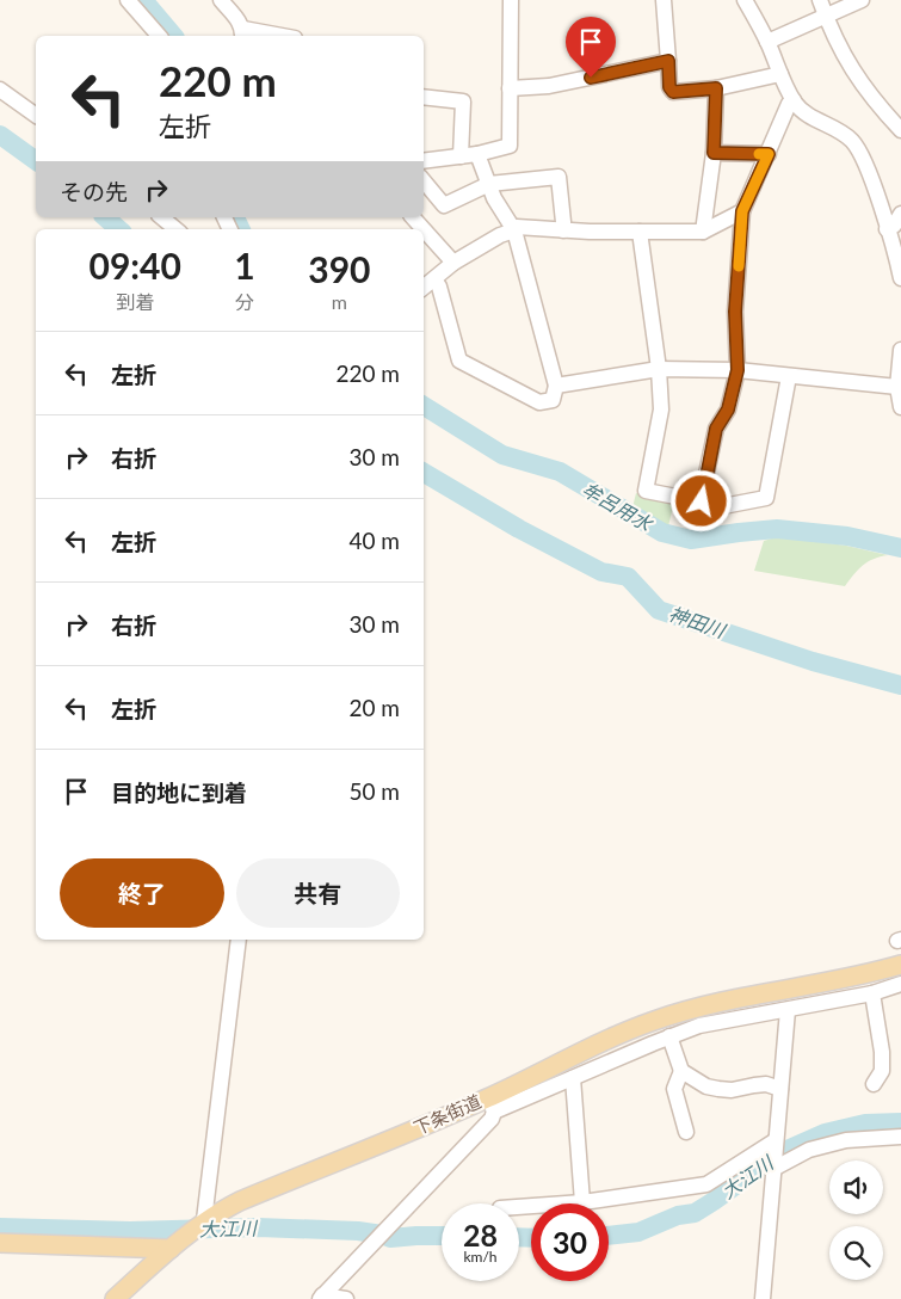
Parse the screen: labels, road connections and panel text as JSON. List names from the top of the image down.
{
  "streets": {
    "main road": ["下条街道"]
  },
  "water": ["牟呂用水", "神田川", "大江川"],
  "page": {
    "turn": ["220 m", "左折"],
    "then": "その先",
    "eta": [
      "09:40",
      "到着",
      "1",
      "分",
      "390",
      "m"
    ],
    "list": [
      {
        "name": "左折",
        "value": "220 m"
      },
      {
        "name": "右折",
        "value": "30 m"
      },
      {
        "name": "左折",
        "value": "40 m"
      },
      {
        "name": "右折",
        "value": "30 m"
      },
      {
        "name": "左折",
        "value": "20 m"
      },
      {
        "name": "目的地に到着",
        "value": "50 m"
      }
    ],
    "buttons": ["終了", "共有"],
    "speed": "28 km/h",
    "limit": "30"
  }
}
